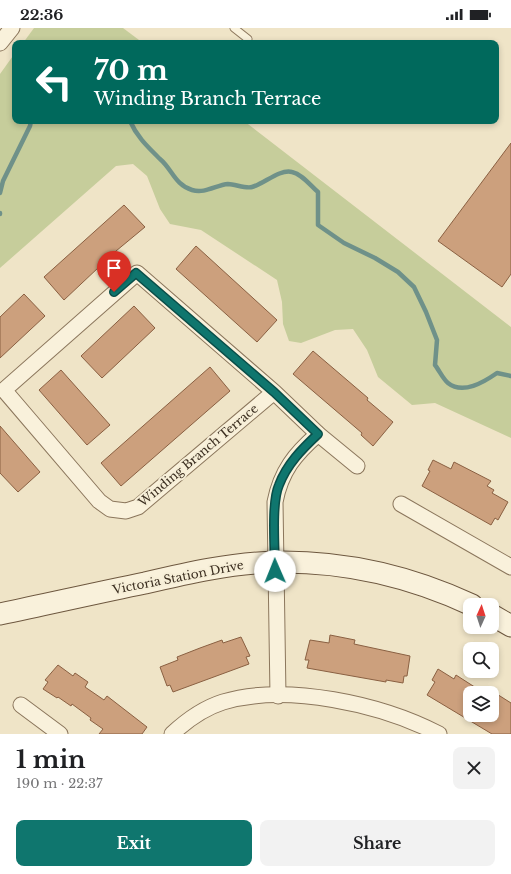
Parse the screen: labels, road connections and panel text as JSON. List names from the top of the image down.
{
  "streets": {
    "street": ["Winding Branch Terrace", "Victoria Station Drive"]
  },
  "north": "top",
  "page": {
    "status": "22:36",
    "turn": ["70 m", "Winding Branch Terrace"],
    "heading": ["1 min", "190 m · 22:37"],
    "buttons": ["Exit", "Share"]
  }
}
